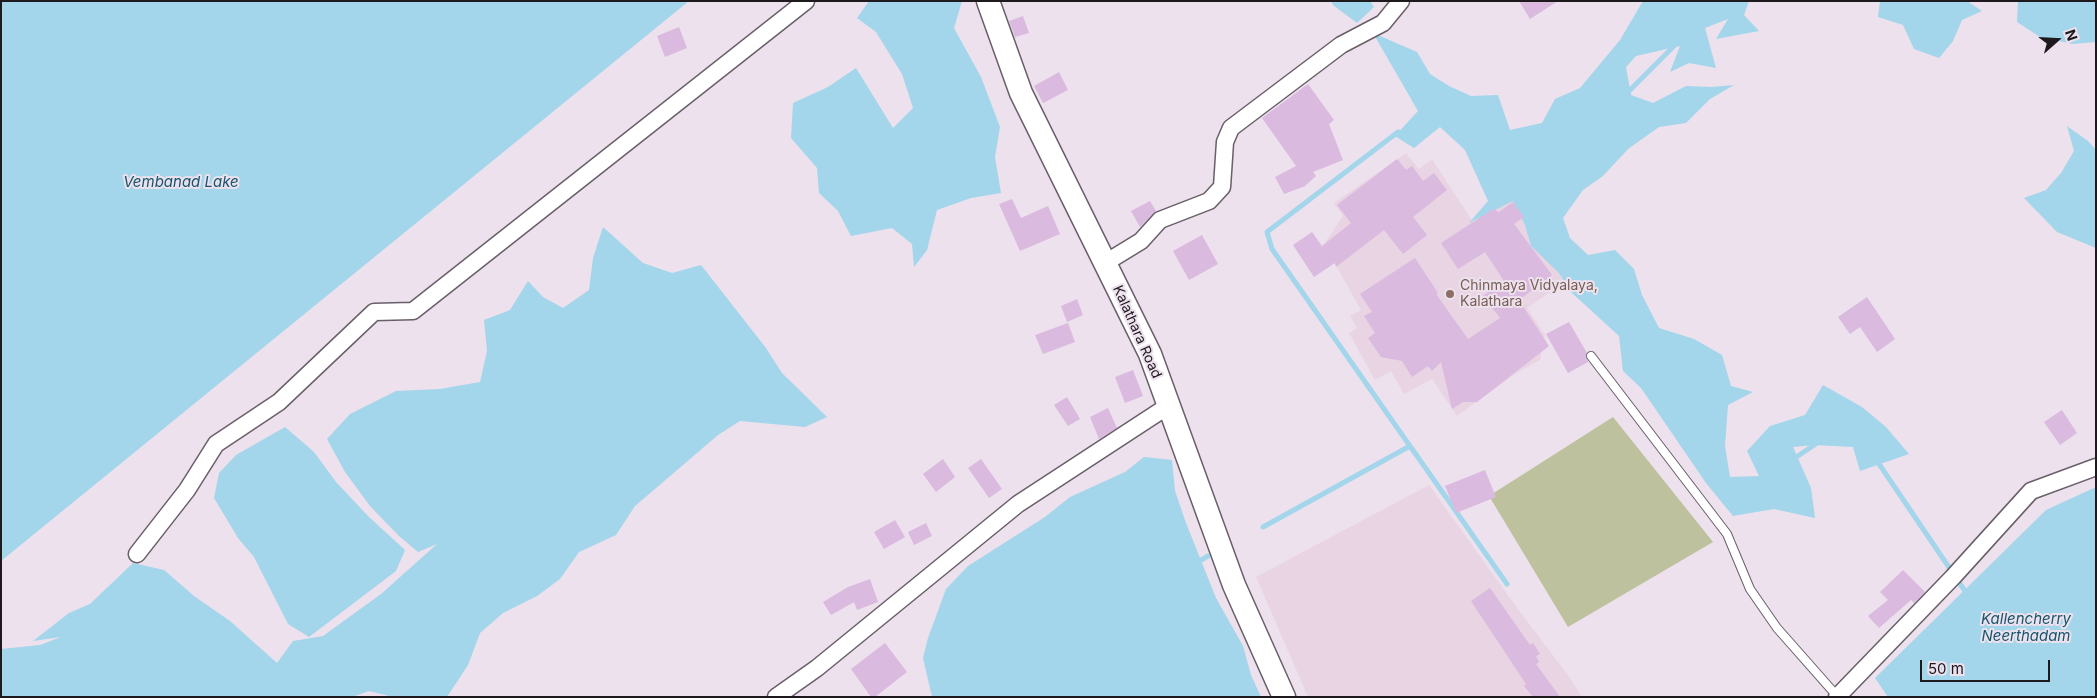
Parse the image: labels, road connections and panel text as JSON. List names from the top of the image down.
{
  "streets": {
    "street": ["Kalathara Road"]
  },
  "water": ["Vembanad Lake", "Kallencherry Neerthadam"],
  "places": ["Chinmaya Vidyalaya, Kalathara"],
  "scale_bar": "50 m",
  "north": "right"
}
